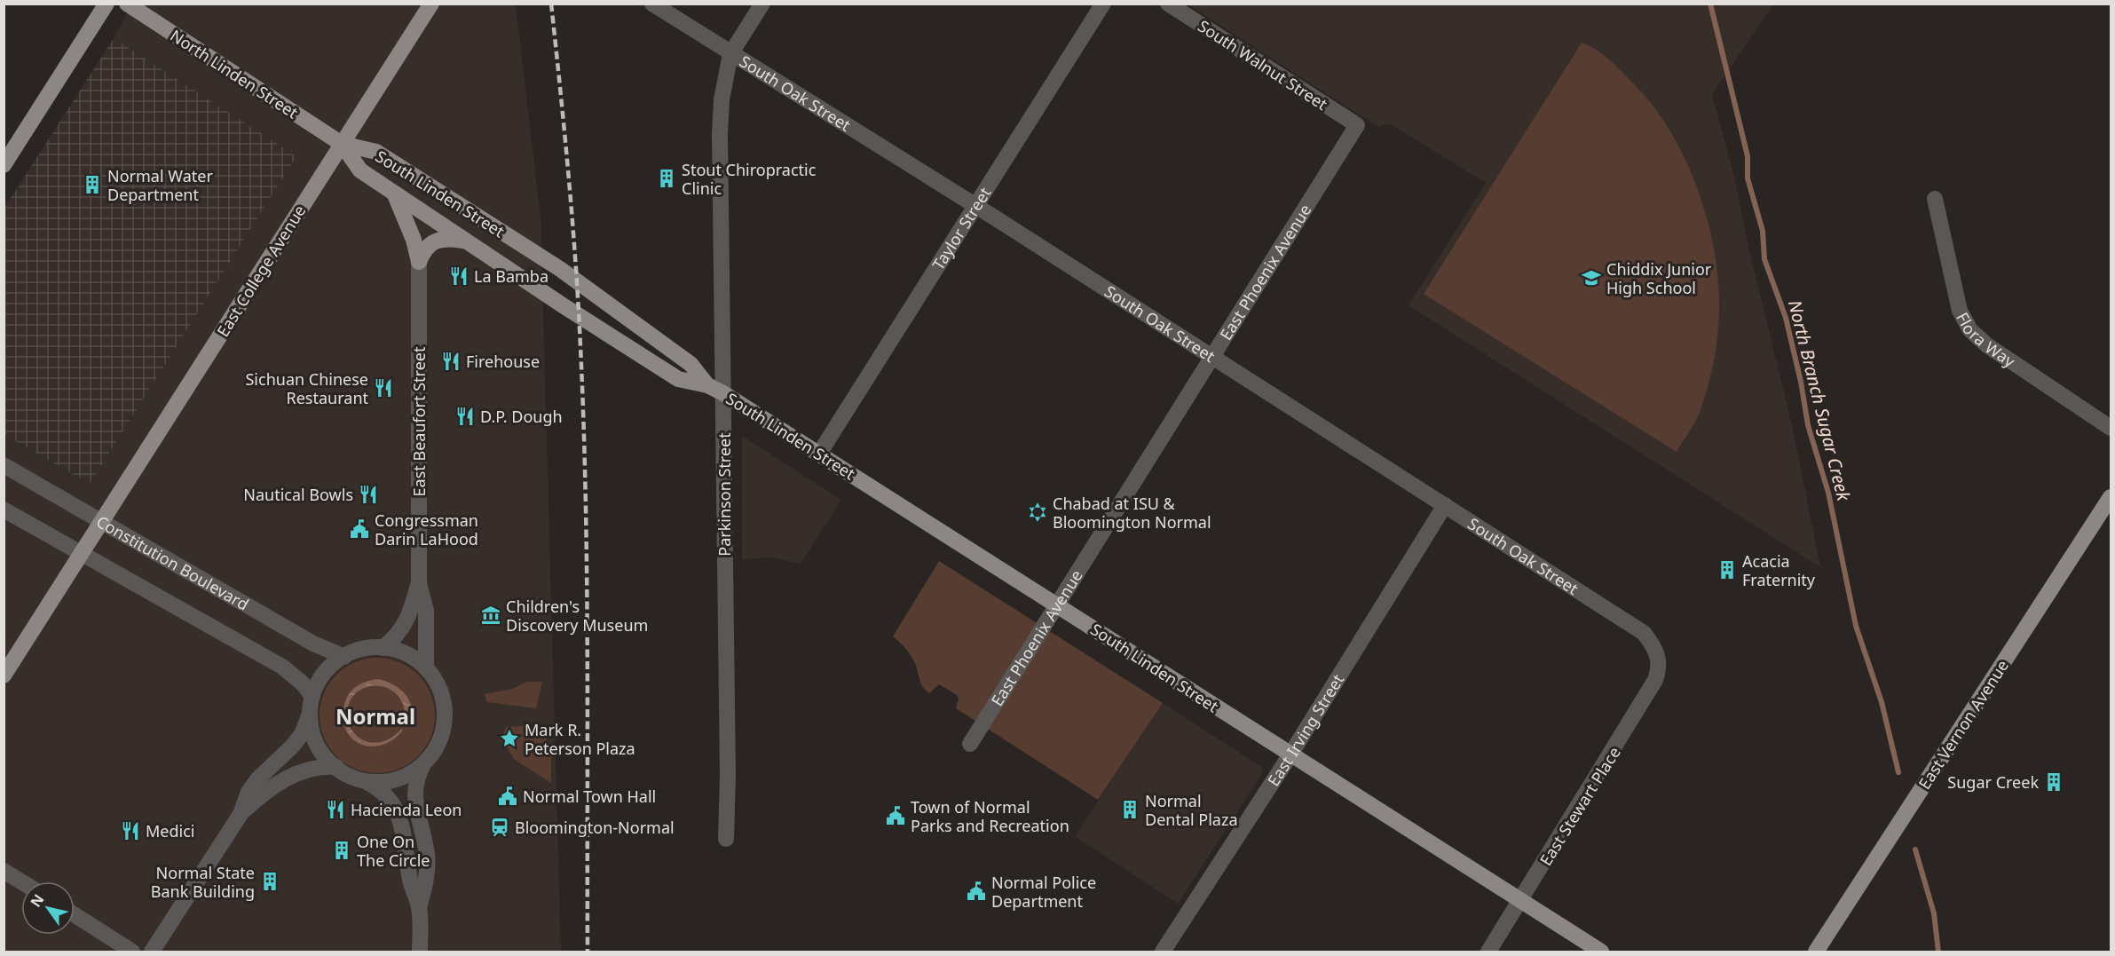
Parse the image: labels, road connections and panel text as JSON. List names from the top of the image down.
{
  "streets": {
    "main road": [
      "North Linden Street",
      "South Linden Street",
      "East College Avenue",
      "East Vernon Avenue"
    ],
    "street": [
      "South Walnut Street",
      "South Oak Street",
      "Taylor Street",
      "East Phoenix Avenue",
      "Flora Way",
      "East Beaufort Street",
      "Parkinson Street",
      "Constitution Boulevard",
      "East Irving Street",
      "East Stewart Place"
    ]
  },
  "crossings": [
    ["South Walnut Street", "East Phoenix Avenue"],
    ["North Linden Street", "South Linden Street"],
    ["North Linden Street", "East College Avenue"],
    ["South Oak Street", "Taylor Street"],
    ["South Oak Street", "East Phoenix Avenue"],
    ["South Oak Street", "Parkinson Street"],
    ["South Oak Street", "East Irving Street"],
    ["South Oak Street", "East Stewart Place"],
    ["South Linden Street", "Taylor Street"],
    ["South Linden Street", "East College Avenue"],
    ["South Linden Street", "East Phoenix Avenue"],
    ["South Linden Street", "Parkinson Street"],
    ["South Linden Street", "East Irving Street"],
    ["South Linden Street", "East Stewart Place"],
    ["East College Avenue", "Constitution Boulevard"],
    ["East Beaufort Street", "Constitution Boulevard"]
  ],
  "districts": ["Normal"],
  "water": ["North Branch Sugar Creek"],
  "places": {
    "building": [
      "Stout Chiropractic Clinic",
      "Normal Water Department",
      "Acacia Fraternity",
      "Sugar Creek",
      "Normal Dental Plaza",
      "One On The Circle",
      "Normal State Bank Building"
    ],
    "restaurant": [
      "La Bamba",
      "Firehouse",
      "Sichuan Chinese Restaurant",
      "D.P. Dough",
      "Nautical Bowls",
      "Hacienda Leon",
      "Medici"
    ],
    "school or university": ["Chiddix Junior High School"],
    "synagogue": ["Chabad at ISU & Bloomington Normal"],
    "public building": [
      "Congressman Darin LaHood",
      "Normal Town Hall",
      "Town of Normal Parks and Recreation",
      "Normal Police Department"
    ],
    "museum": ["Children's Discovery Museum"],
    "place": ["Mark R. Peterson Plaza"],
    "station": ["Bloomington-Normal"]
  },
  "north": "top left"
}
